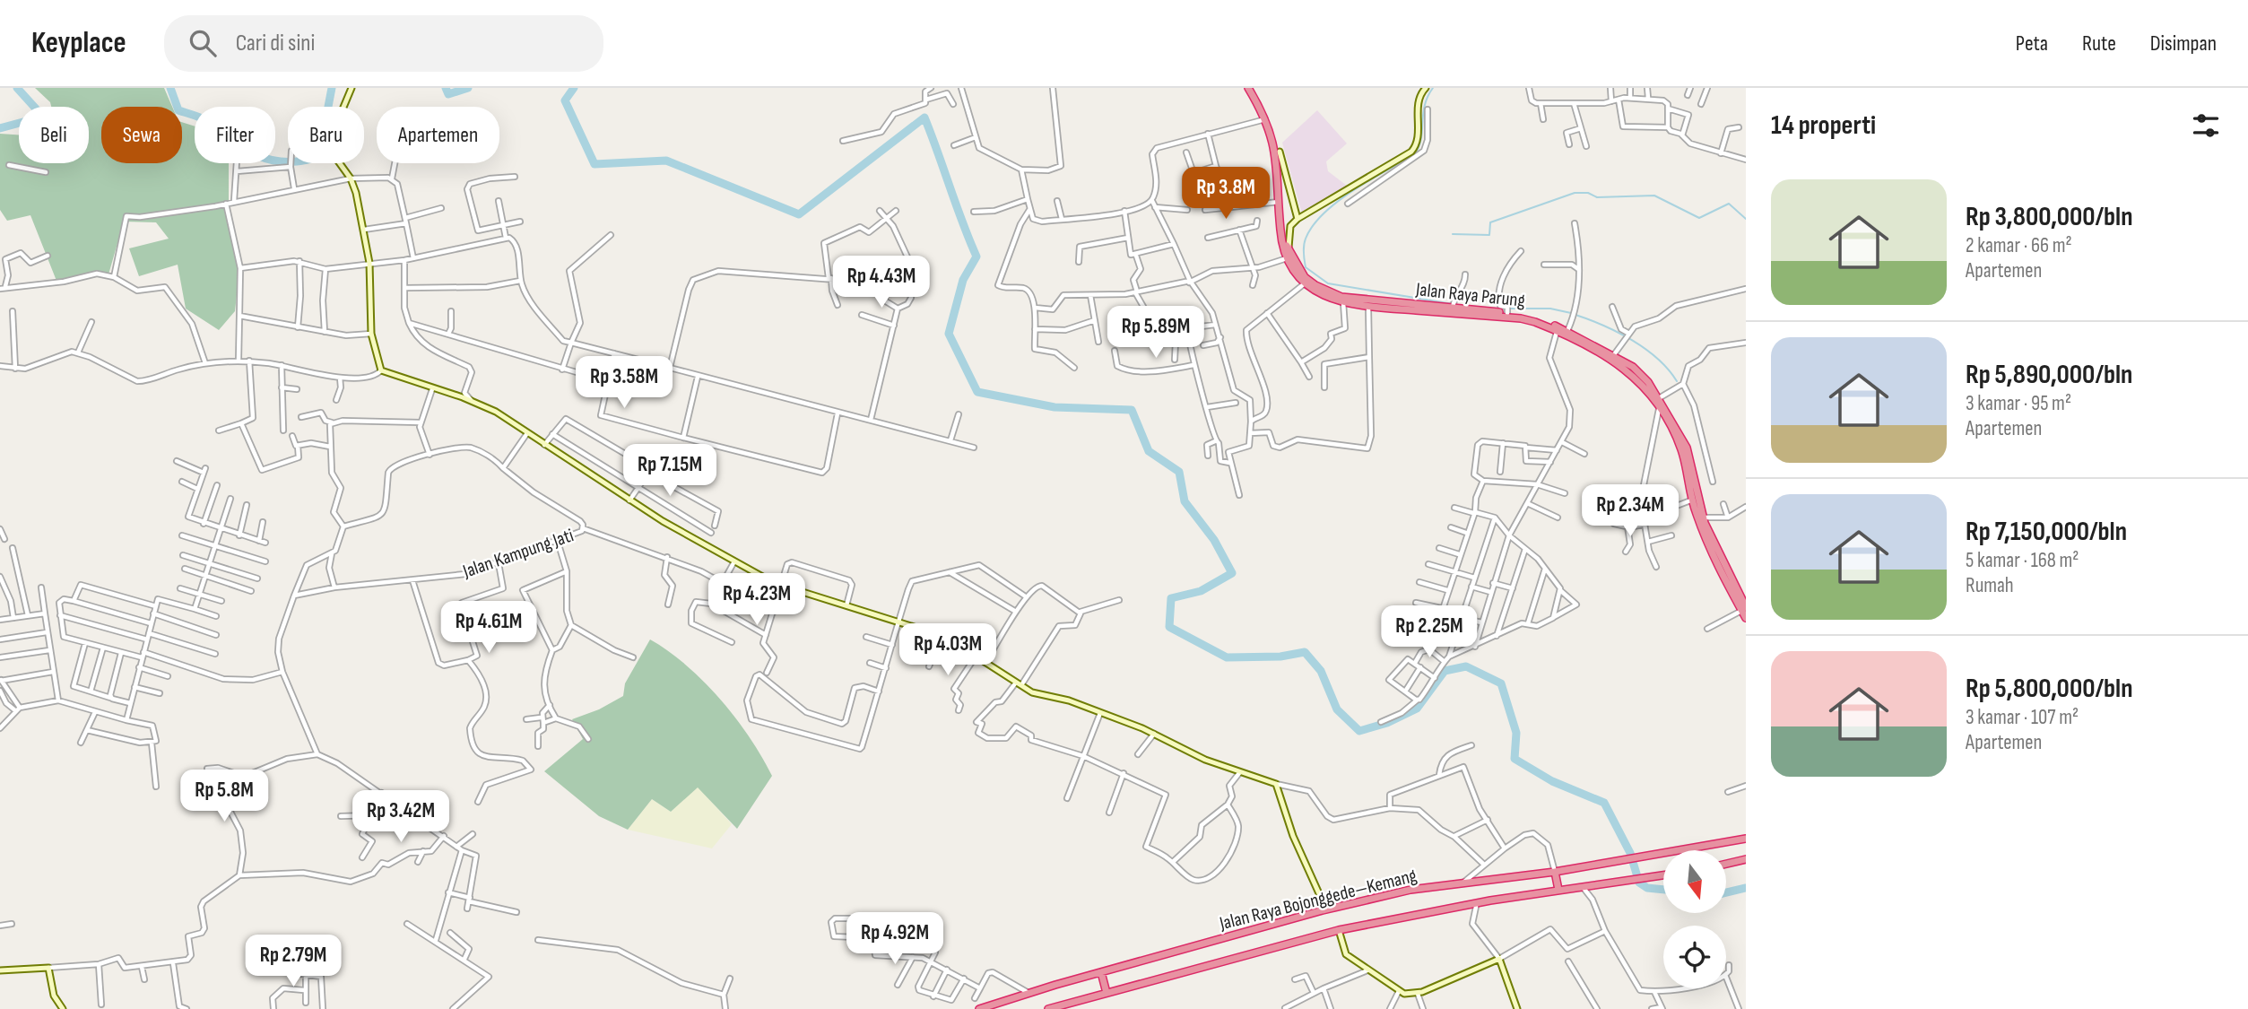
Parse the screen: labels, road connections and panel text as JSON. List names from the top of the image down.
{
  "streets": {
    "highway": ["Jalan Raya Parung", "Jalan Raya Bojonggede—Kemang"],
    "street": ["Jalan Kampung Jati"]
  },
  "north": "bottom",
  "page": {
    "header": "Keyplace",
    "search": "Cari di sini",
    "nav": ["Peta", "Rute", "Disimpan"],
    "heading": "14 properti",
    "chip": [
      "Beli",
      "Sewa",
      "Filter",
      "Baru",
      "Apartemen"
    ],
    "list": [
      {
        "name": "Rp 3,800,000/bln",
        "note": "2 kamar · 66 m² · Apartemen"
      },
      {
        "name": "Rp 5,890,000/bln",
        "note": "3 kamar · 95 m² · Apartemen"
      },
      {
        "name": "Rp 7,150,000/bln",
        "note": "5 kamar · 168 m² · Rumah"
      },
      {
        "name": "Rp 5,800,000/bln",
        "note": "3 kamar · 107 m² · Apartemen"
      }
    ],
    "price": [
      "Rp 3.8M",
      "Rp 4.43M",
      "Rp 5.89M",
      "Rp 3.58M",
      "Rp 7.15M",
      "Rp 2.34M",
      "Rp 4.23M",
      "Rp 4.61M",
      "Rp 2.25M",
      "Rp 4.03M",
      "Rp 5.8M",
      "Rp 3.42M",
      "Rp 4.92M",
      "Rp 2.79M"
    ]
  }
}
